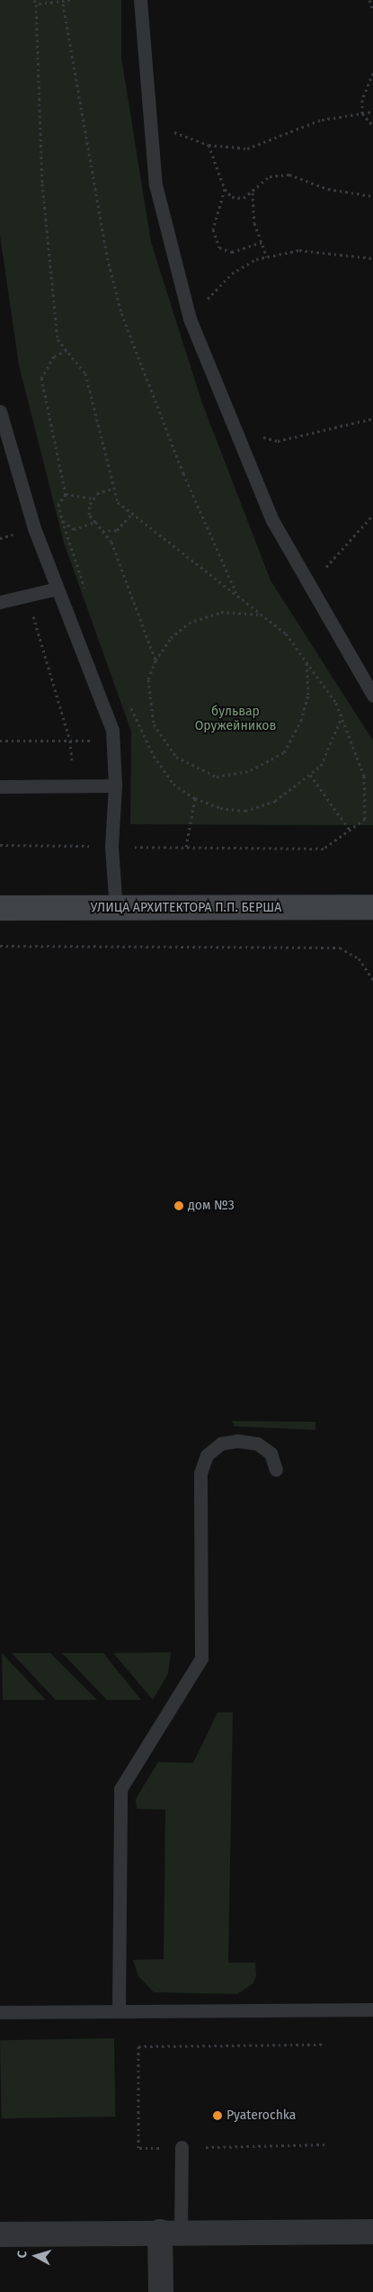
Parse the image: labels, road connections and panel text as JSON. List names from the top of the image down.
{
  "streets": {
    "street": ["УЛИЦА АРХИТЕКТОРА П.П. БЕРША"]
  },
  "parks": ["бульвар Оружейников"],
  "places": ["дом №3", "Pyaterochka"],
  "north": "left"
}
